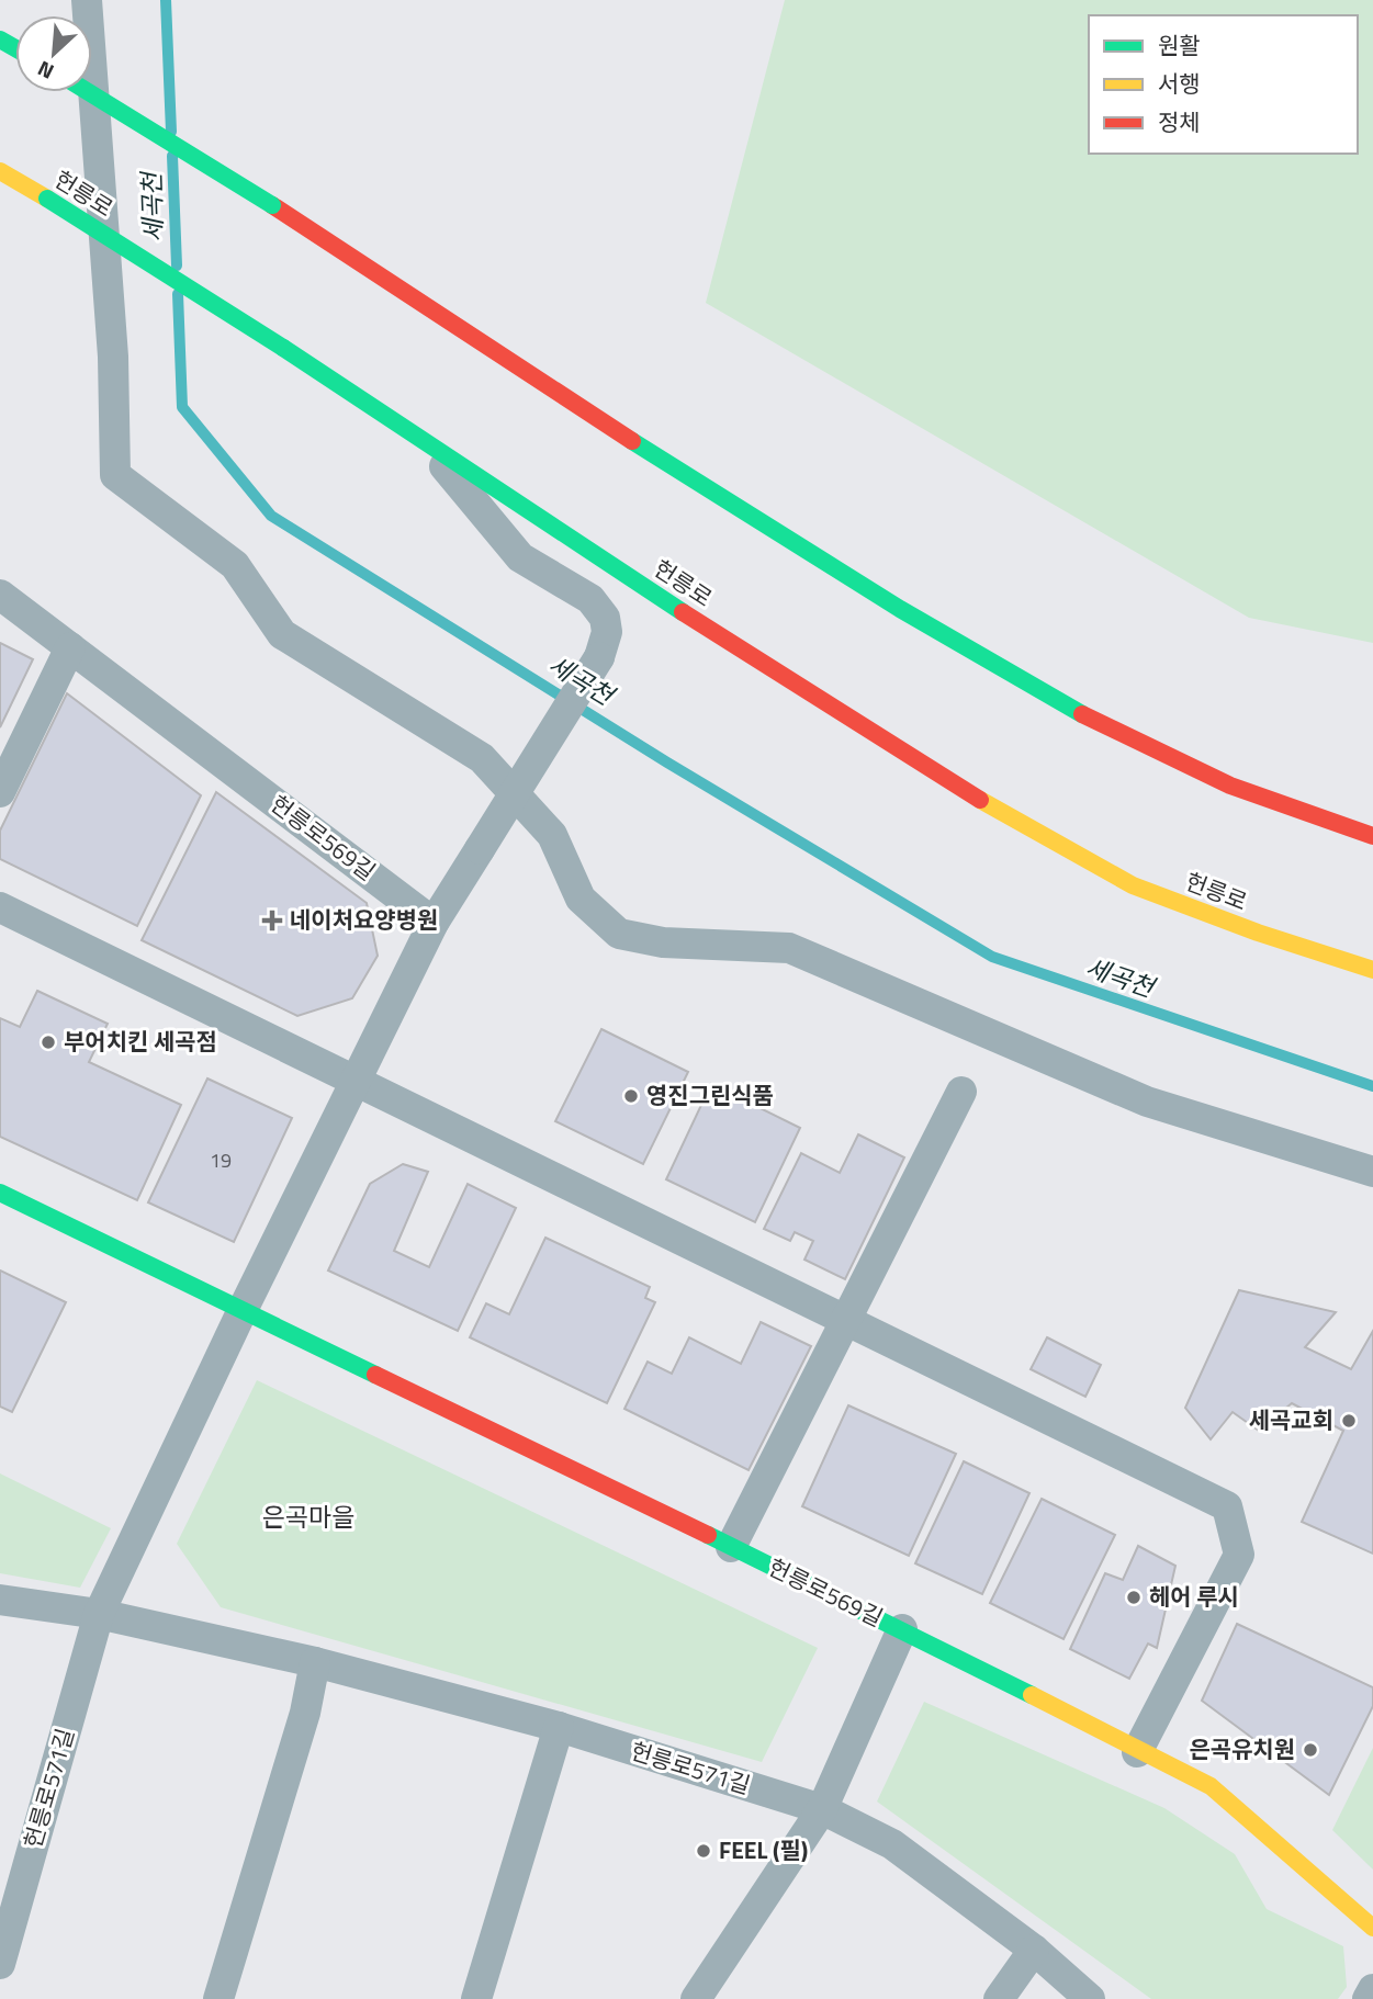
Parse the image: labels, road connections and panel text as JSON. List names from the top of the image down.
{
  "streets": {
    "main road": ["헌릉로", "헌릉로569길"],
    "street": ["헌릉로571길"]
  },
  "districts": ["은곡마을"],
  "water": ["세곡천"],
  "places": {
    "health": ["네이처요양병원"],
    "other": [
      "부어치킨 세곡점",
      "영진그린식품",
      "세곡교회",
      "헤어 루시",
      "은곡유치원",
      "FEEL (필)"
    ]
  },
  "house_numbers": ["19"],
  "legend": ["원활", "서행", "정체"],
  "north": "bottom left"
}
